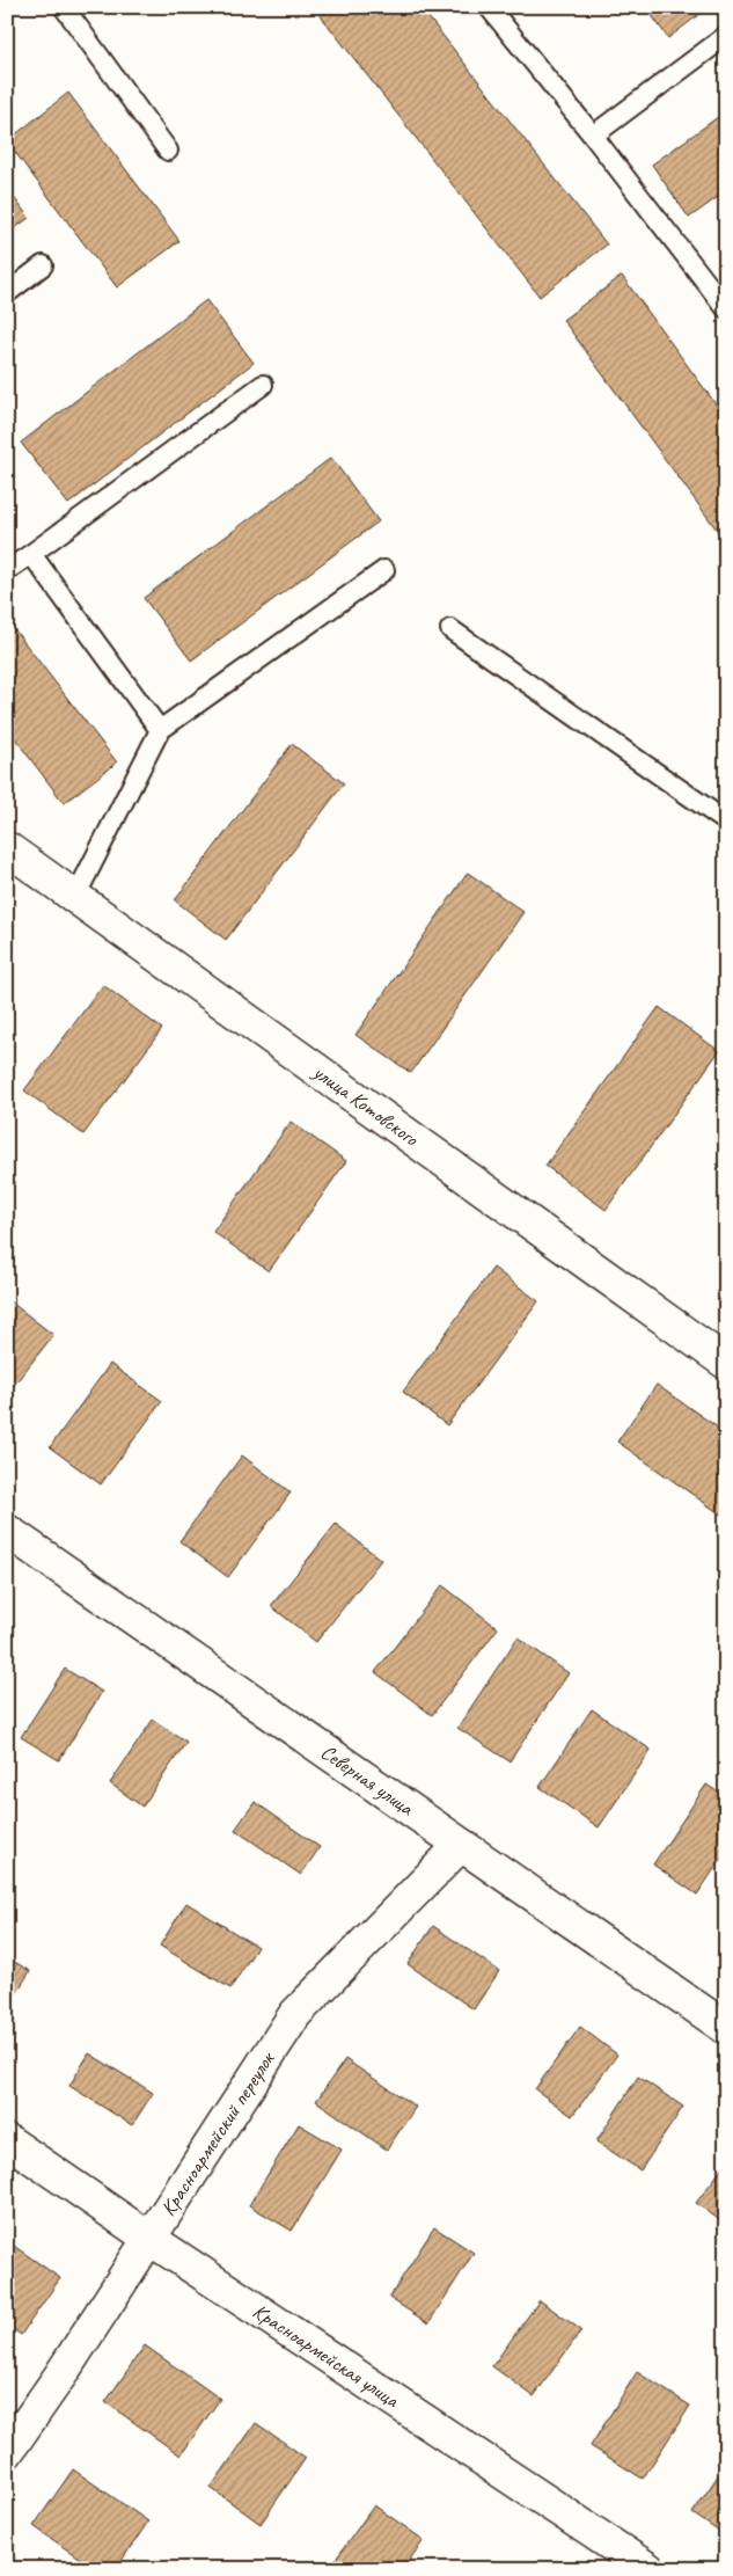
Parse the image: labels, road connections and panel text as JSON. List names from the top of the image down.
{
  "streets": {
    "street": [
      "улица Котовского",
      "Северная улица",
      "Красноармейский переулок",
      "Красноармейская улица"
    ]
  },
  "crossings": [
    ["Северная улица", "Красноармейский переулок"],
    ["Красноармейский переулок", "Красноармейская улица"]
  ]
}
